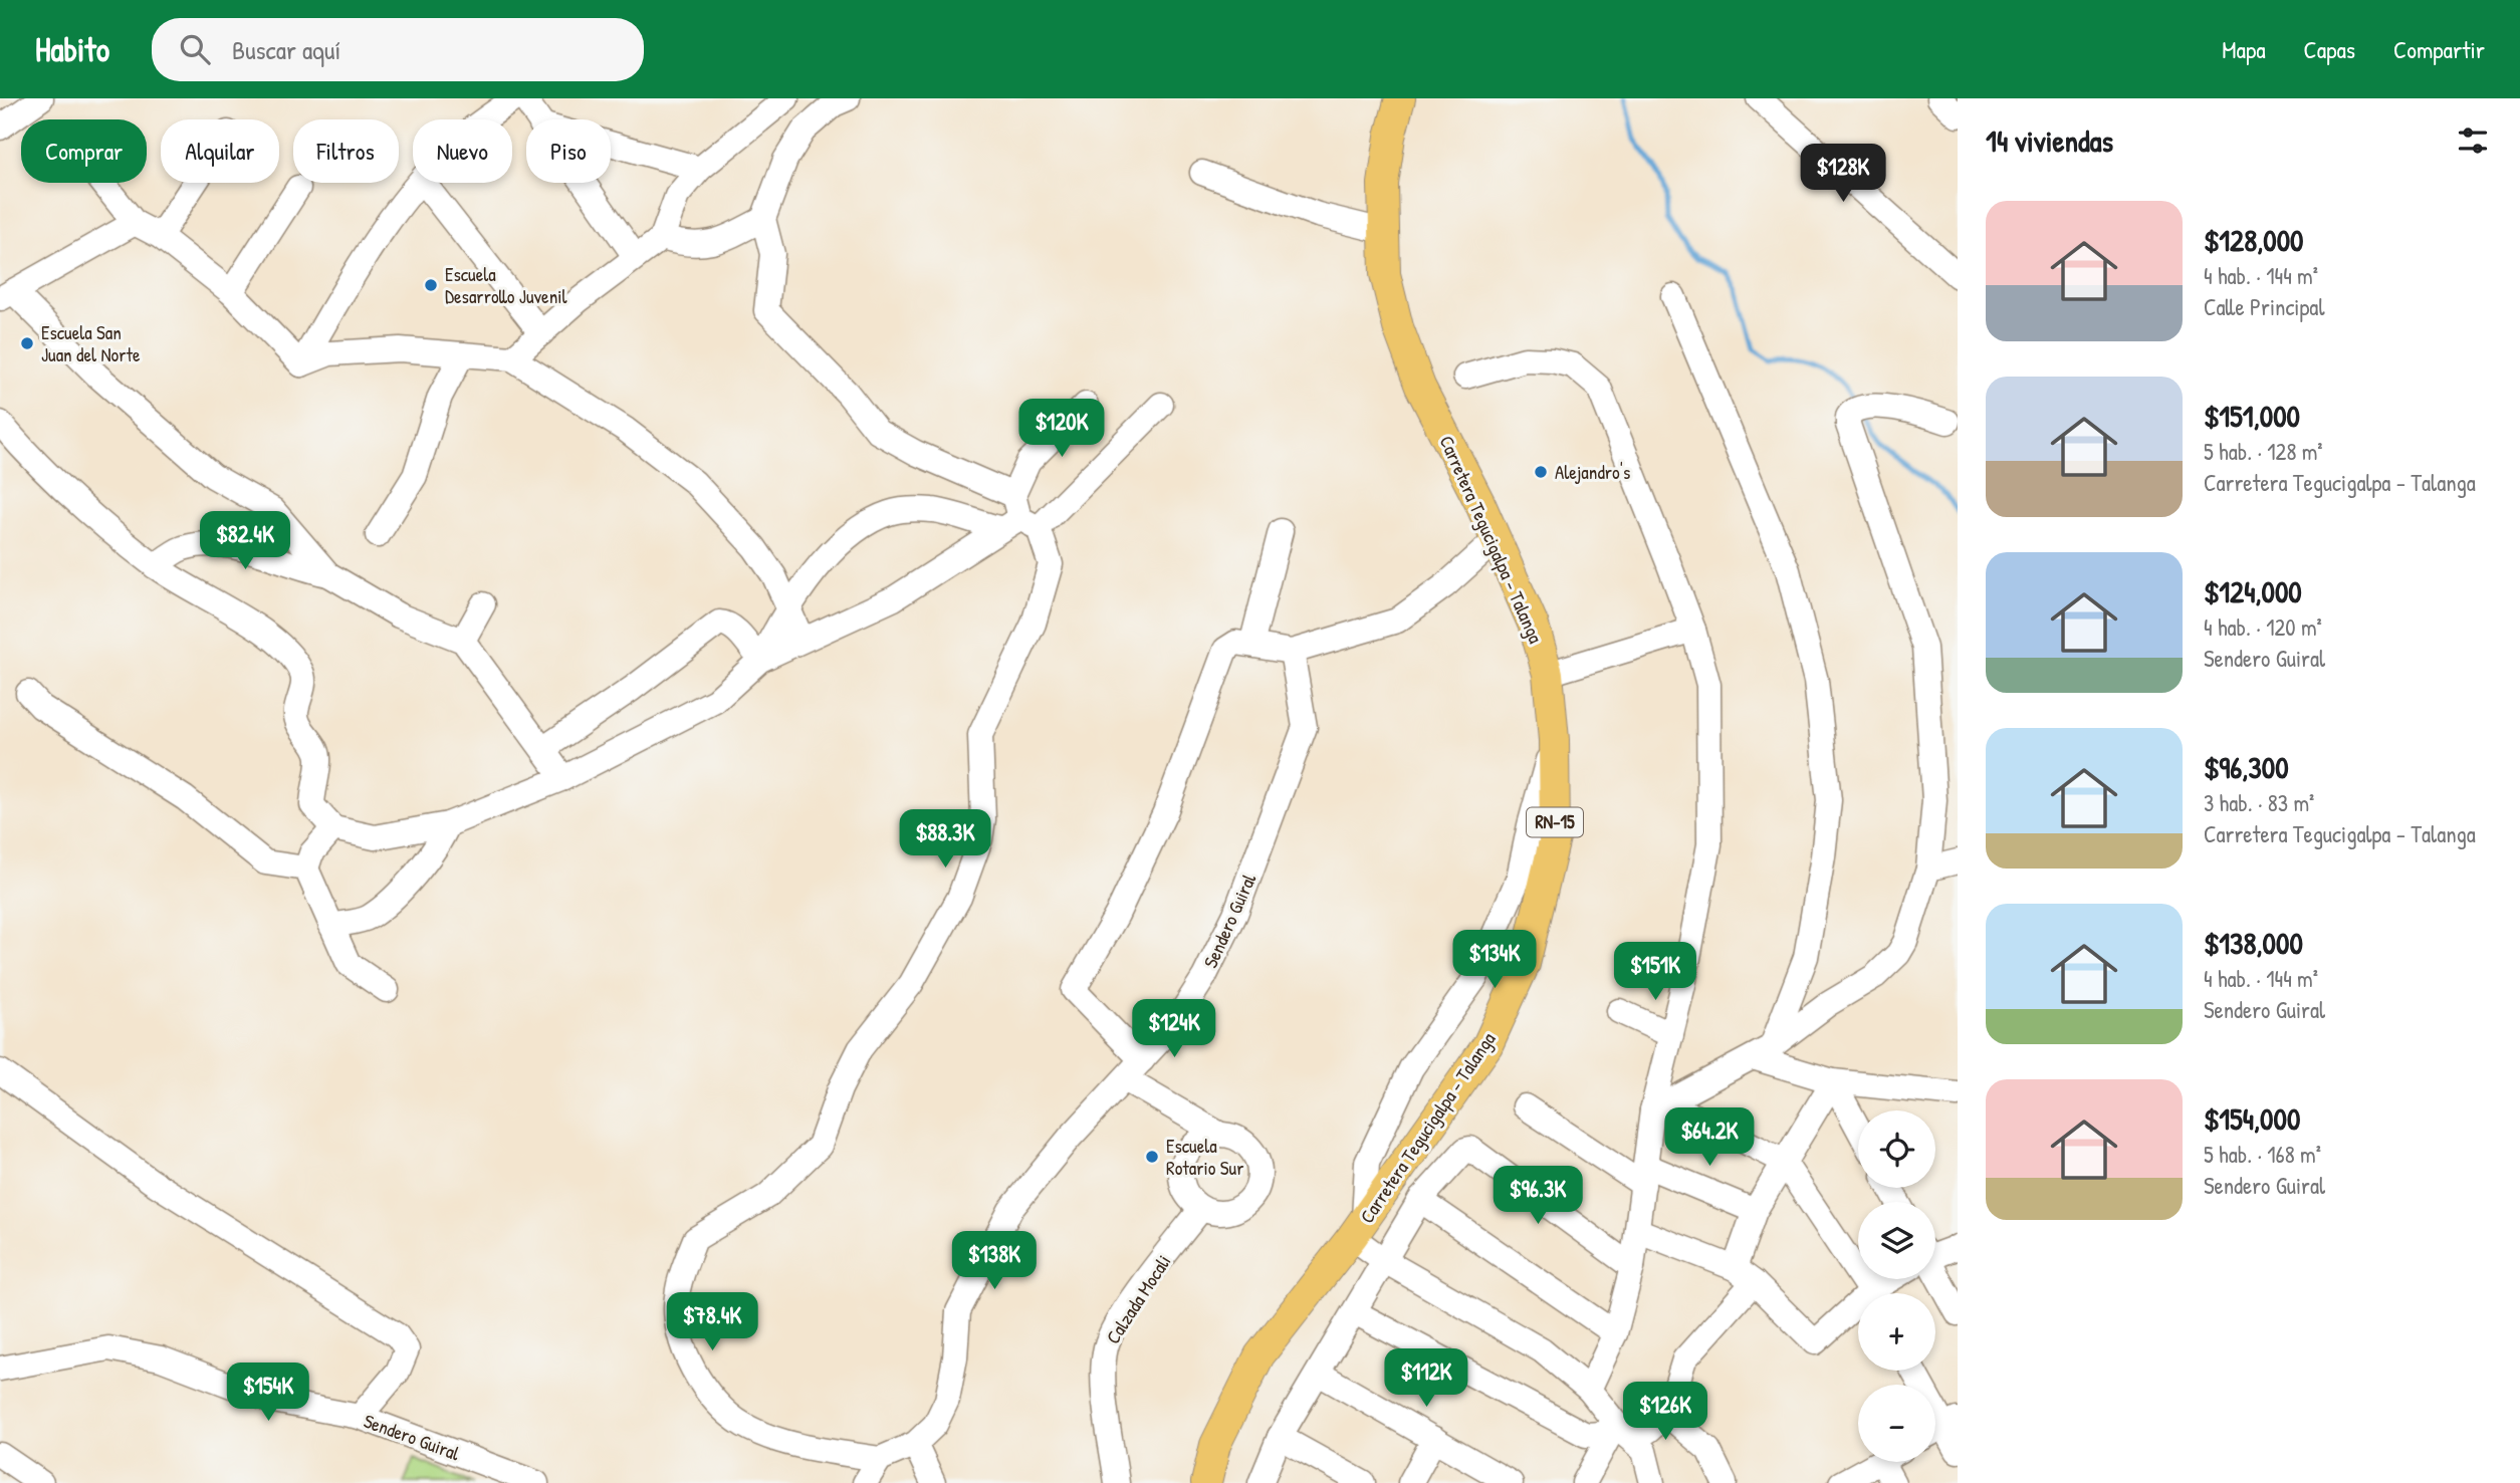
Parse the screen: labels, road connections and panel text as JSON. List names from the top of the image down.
{
  "streets": {
    "main road": ["Carretera Tegucigalpa - Talanga", "RN-15"],
    "street": ["Sendero Guiral", "Calzada Mocali"]
  },
  "places": [
    "Escuela Desarrollo Juvenil",
    "Escuela San Juan del Norte",
    "Alejandro's",
    "Escuela Rotario Sur"
  ],
  "page": {
    "header": "Habito",
    "search": "Buscar aquí",
    "nav": ["Mapa", "Capas", "Compartir"],
    "heading": "14 viviendas",
    "chip": [
      "Comprar",
      "Alquilar",
      "Filtros",
      "Nuevo",
      "Piso"
    ],
    "price": [
      "$128K",
      "$120K",
      "$82.4K",
      "$88.3K",
      "$134K",
      "$151K",
      "$124K",
      "$64.2K",
      "$96.3K",
      "$138K",
      "$78.4K",
      "$112K",
      "$154K",
      "$126K"
    ],
    "list": [
      {
        "name": "$128,000",
        "note": "4 hab. · 144 m² · Calle Principal"
      },
      {
        "name": "$151,000",
        "note": "5 hab. · 128 m² · Carretera Tegucigalpa - Talanga"
      },
      {
        "name": "$124,000",
        "note": "4 hab. · 120 m² · Sendero Guiral"
      },
      {
        "name": "$96,300",
        "note": "3 hab. · 83 m² · Carretera Tegucigalpa - Talanga"
      },
      {
        "name": "$138,000",
        "note": "4 hab. · 144 m² · Sendero Guiral"
      },
      {
        "name": "$154,000",
        "note": "5 hab. · 168 m² · Sendero Guiral"
      }
    ],
    "map_buttons": ["+", "−"]
  }
}
